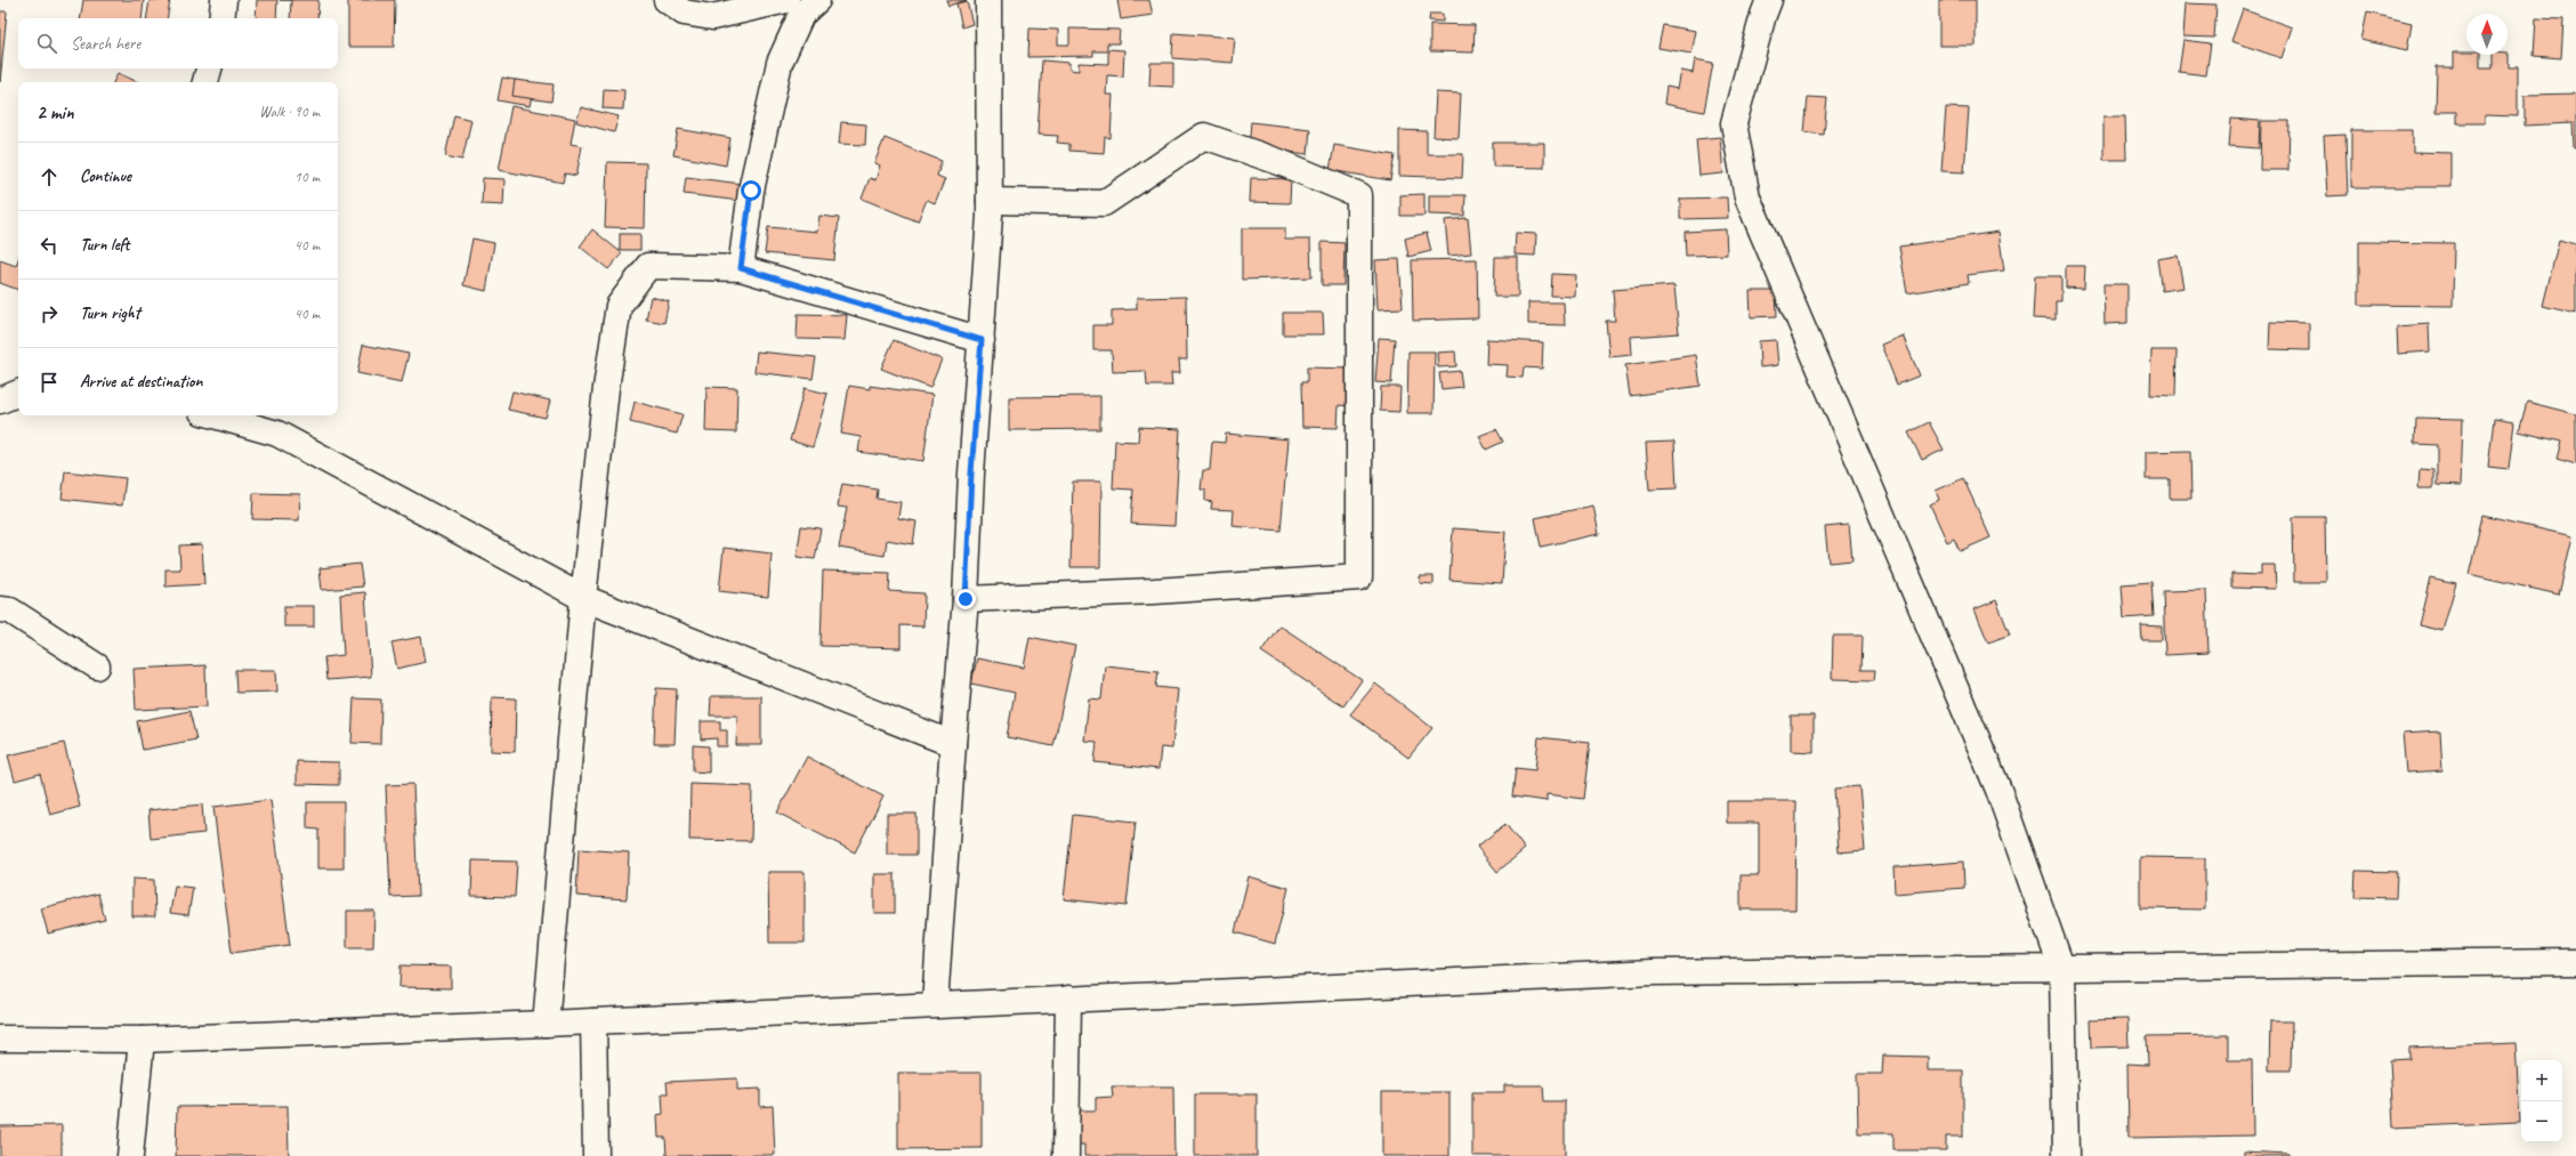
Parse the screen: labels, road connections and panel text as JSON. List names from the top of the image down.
{
  "north": "top",
  "page": {
    "search": "Search here",
    "heading": ["2 min", "Walk · 90 m"],
    "list": [
      ["Continue", "10 m"],
      ["Turn left", "40 m"],
      ["Turn right", "40 m"],
      "Arrive at destination"
    ],
    "map_buttons": ["+", "−"]
  }
}
